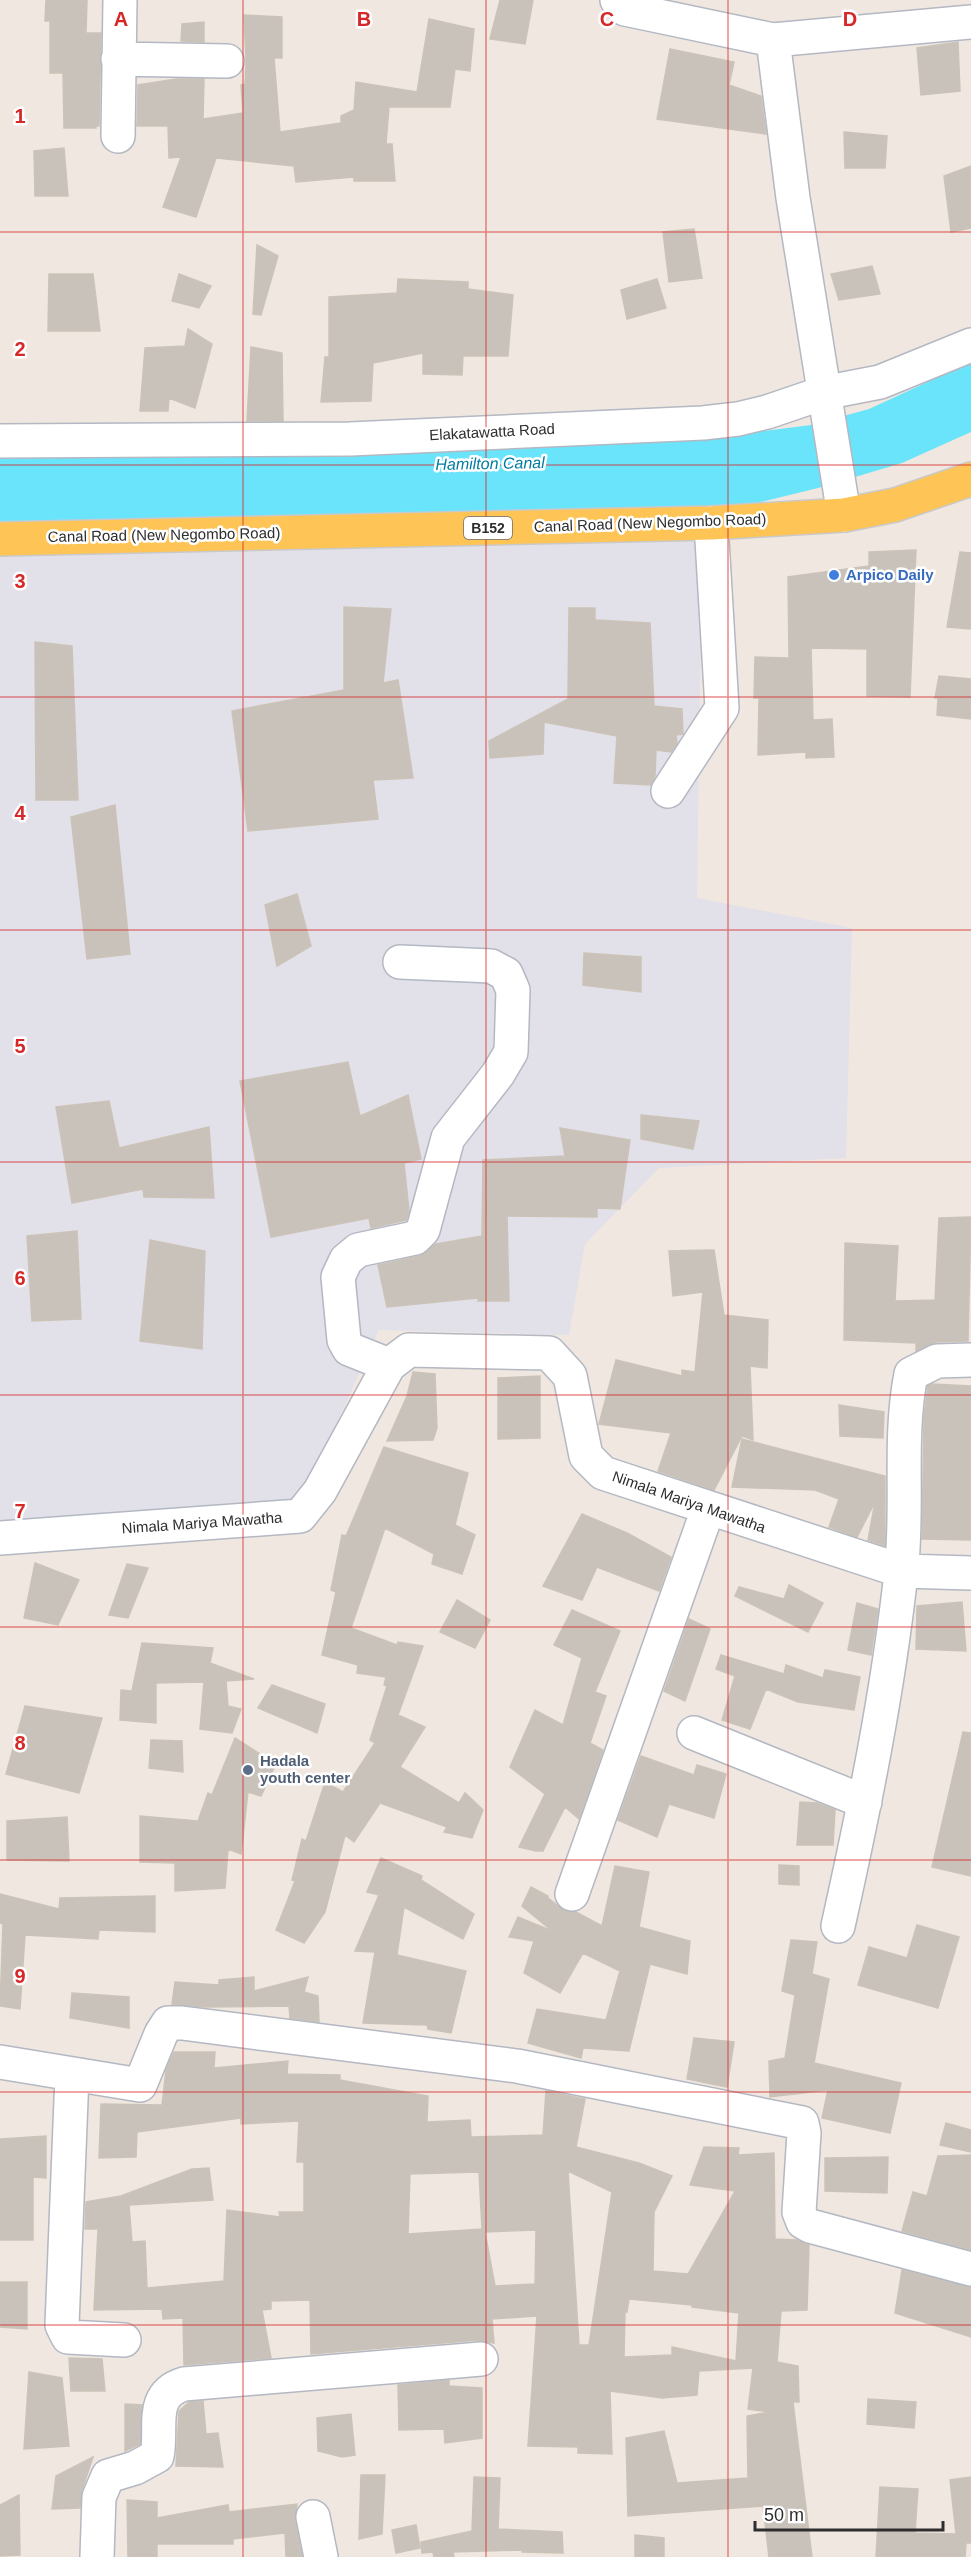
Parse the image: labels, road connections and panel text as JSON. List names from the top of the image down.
{
  "streets": {
    "main road": ["Canal Road (New Negombo Road)", "B152"],
    "street": ["Elakatawatta Road", "Nimala Mariya Mawatha"]
  },
  "water": ["Hamilton Canal"],
  "places": ["Arpico Daily", "Hadala youth center"],
  "scale_bar": "50 m",
  "grid": {
    "columns": [
      "A",
      "B",
      "C",
      "D"
    ],
    "rows": [
      "1",
      "2",
      "3",
      "4",
      "5",
      "6",
      "7",
      "8",
      "9"
    ]
  }
}
